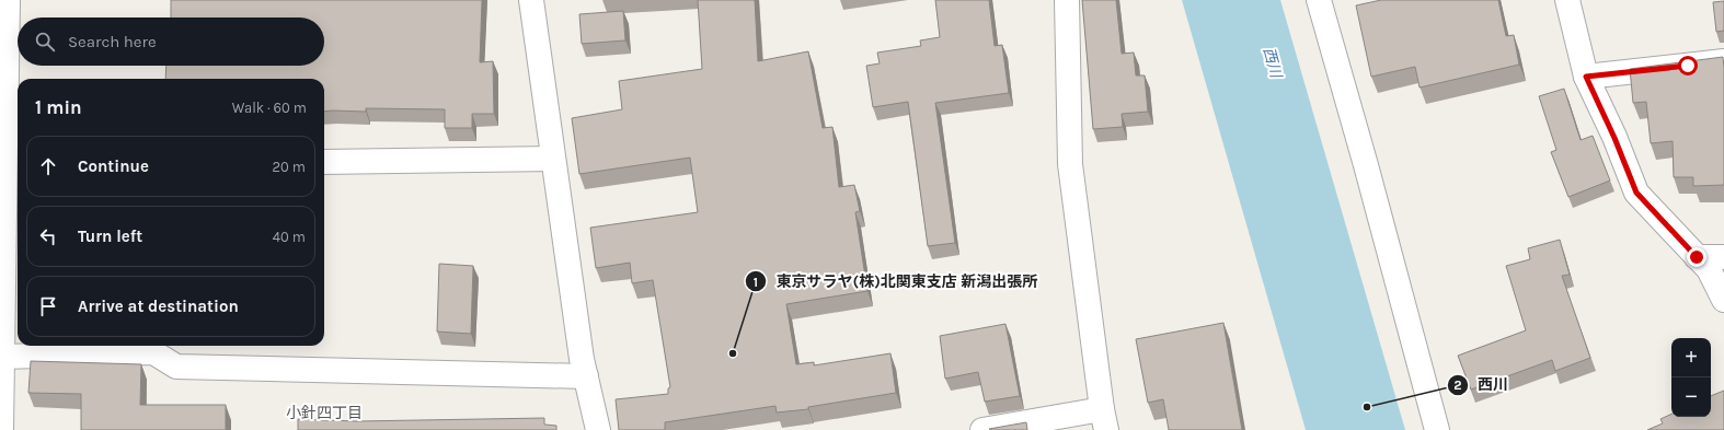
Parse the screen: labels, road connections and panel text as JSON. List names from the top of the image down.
{
  "districts": ["小針四丁目"],
  "water": ["西川"],
  "places": ["東京サラヤ(株)北関東支店 新潟出張所", "西川"],
  "page": {
    "search": "Search here",
    "heading": ["1 min", "Walk · 60 m"],
    "list": [
      ["Continue", "20 m"],
      ["Turn left", "40 m"],
      "Arrive at destination"
    ],
    "map_buttons": ["+", "−"]
  }
}
